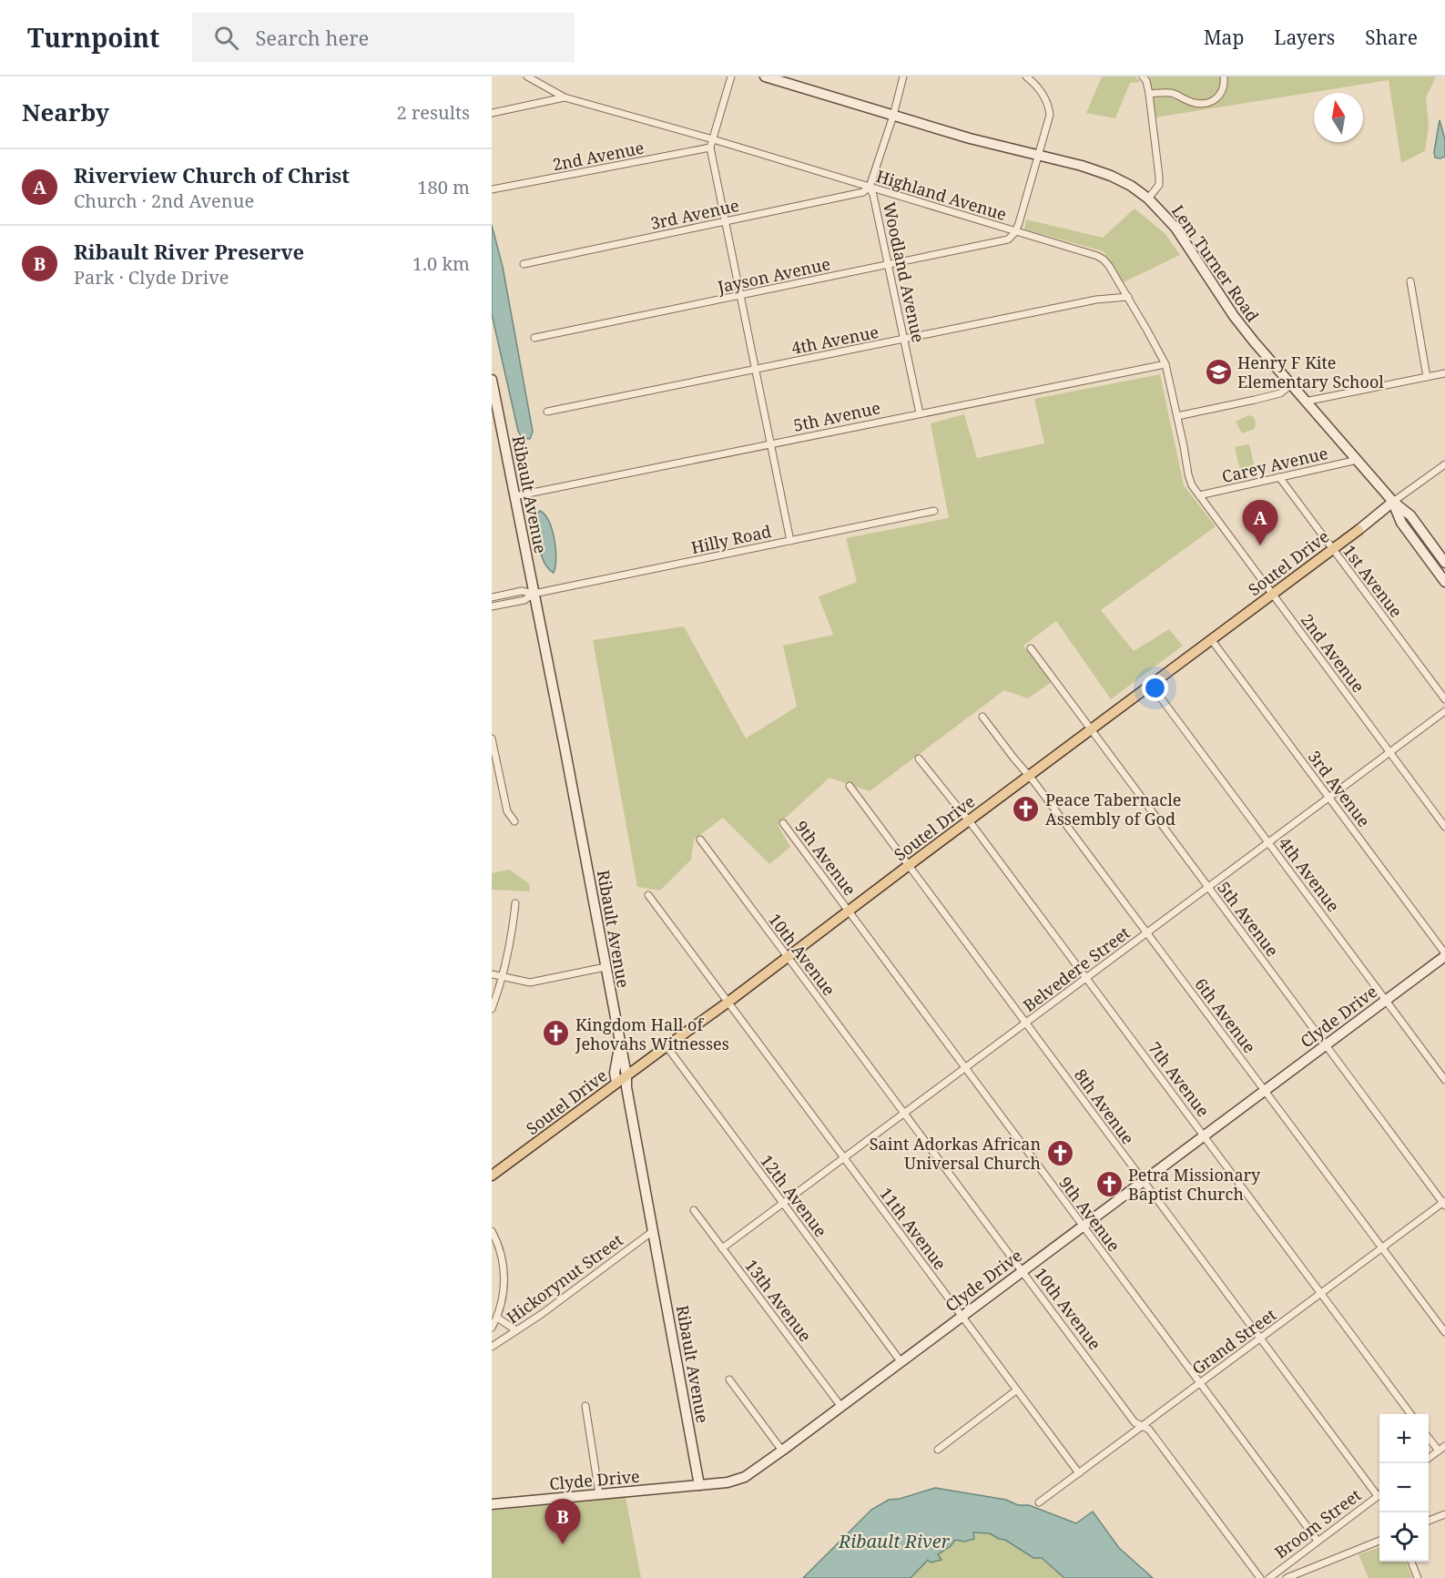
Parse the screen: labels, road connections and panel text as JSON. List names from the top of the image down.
{
  "streets": {
    "main road": ["Soutel Drive"],
    "street": [
      "2nd Avenue",
      "Highland Avenue",
      "3rd Avenue",
      "Lem Turner Road",
      "Woodland Avenue",
      "Jayson Avenue",
      "4th Avenue",
      "5th Avenue",
      "Carey Avenue",
      "Ribault Avenue",
      "Hilly Road",
      "1st Avenue",
      "9th Avenue",
      "10th Avenue",
      "Belvedere Street",
      "6th Avenue",
      "Clyde Drive",
      "7th Avenue",
      "8th Avenue",
      "12th Avenue",
      "11th Avenue",
      "Hickorynut Street",
      "13th Avenue",
      "Grand Street",
      "Broom Street"
    ]
  },
  "crossings": [
    ["2nd Avenue", "Highland Avenue"],
    ["2nd Avenue", "Carey Avenue"],
    ["2nd Avenue", "Soutel Drive"],
    ["2nd Avenue", "Belvedere Street"],
    ["Highland Avenue", "3rd Avenue"],
    ["Highland Avenue", "Woodland Avenue"],
    ["Highland Avenue", "Jayson Avenue"],
    ["Highland Avenue", "4th Avenue"],
    ["Highland Avenue", "5th Avenue"],
    ["Highland Avenue", "Carey Avenue"],
    ["3rd Avenue", "Woodland Avenue"],
    ["3rd Avenue", "Soutel Drive"],
    ["3rd Avenue", "Belvedere Street"],
    ["3rd Avenue", "Clyde Drive"],
    ["Lem Turner Road", "Woodland Avenue"],
    ["Lem Turner Road", "Carey Avenue"],
    ["Lem Turner Road", "Soutel Drive"],
    ["Woodland Avenue", "Jayson Avenue"],
    ["Woodland Avenue", "4th Avenue"],
    ["Woodland Avenue", "5th Avenue"],
    ["4th Avenue", "Soutel Drive"],
    ["4th Avenue", "Belvedere Street"],
    ["4th Avenue", "Clyde Drive"],
    ["5th Avenue", "Ribault Avenue"],
    ["5th Avenue", "Soutel Drive"],
    ["5th Avenue", "Belvedere Street"],
    ["5th Avenue", "Clyde Drive"],
    ["5th Avenue", "Grand Street"],
    ["Carey Avenue", "1st Avenue"],
    ["Ribault Avenue", "Hilly Road"],
    ["Ribault Avenue", "Soutel Drive"],
    ["Ribault Avenue", "Clyde Drive"],
    ["Ribault Avenue", "Hickorynut Street"],
    ["Soutel Drive", "1st Avenue"],
    ["Soutel Drive", "9th Avenue"],
    ["Soutel Drive", "10th Avenue"],
    ["Soutel Drive", "6th Avenue"],
    ["Soutel Drive", "7th Avenue"],
    ["Soutel Drive", "8th Avenue"],
    ["Soutel Drive", "12th Avenue"],
    ["Soutel Drive", "11th Avenue"],
    ["9th Avenue", "Belvedere Street"],
    ["9th Avenue", "Clyde Drive"],
    ["9th Avenue", "Grand Street"],
    ["9th Avenue", "Broom Street"],
    ["10th Avenue", "Belvedere Street"],
    ["10th Avenue", "Clyde Drive"],
    ["10th Avenue", "Grand Street"],
    ["Belvedere Street", "6th Avenue"],
    ["Belvedere Street", "7th Avenue"],
    ["Belvedere Street", "8th Avenue"],
    ["Belvedere Street", "12th Avenue"],
    ["Belvedere Street", "11th Avenue"],
    ["Belvedere Street", "13th Avenue"],
    ["6th Avenue", "Clyde Drive"],
    ["6th Avenue", "Grand Street"],
    ["Clyde Drive", "7th Avenue"],
    ["Clyde Drive", "8th Avenue"],
    ["Clyde Drive", "12th Avenue"],
    ["Clyde Drive", "11th Avenue"],
    ["Clyde Drive", "13th Avenue"],
    ["7th Avenue", "Grand Street"],
    ["8th Avenue", "Grand Street"],
    ["11th Avenue", "Grand Street"]
  ],
  "water": ["Ribault River"],
  "places": {
    "school or university": ["Henry F Kite Elementary School"],
    "church": [
      "Peace Tabernacle Assembly of God",
      "Kingdom Hall of Jehovahs Witnesses",
      "Saint Adorkas African Universal Church",
      "Petra Missionary Baptist Church"
    ]
  },
  "north": "top",
  "page": {
    "header": "Turnpoint",
    "search": "Search here",
    "nav": ["Map", "Layers", "Share"],
    "heading": ["Nearby", "2 results"],
    "list": [
      {
        "mark": "A",
        "name": "Riverview Church of Christ",
        "note": "Church · 2nd Avenue",
        "value": "180 m"
      },
      {
        "mark": "B",
        "name": "Ribault River Preserve",
        "note": "Park · Clyde Drive",
        "value": "1.0 km"
      }
    ],
    "pins": ["A", "B"],
    "map_buttons": ["+", "−"]
  }
}
